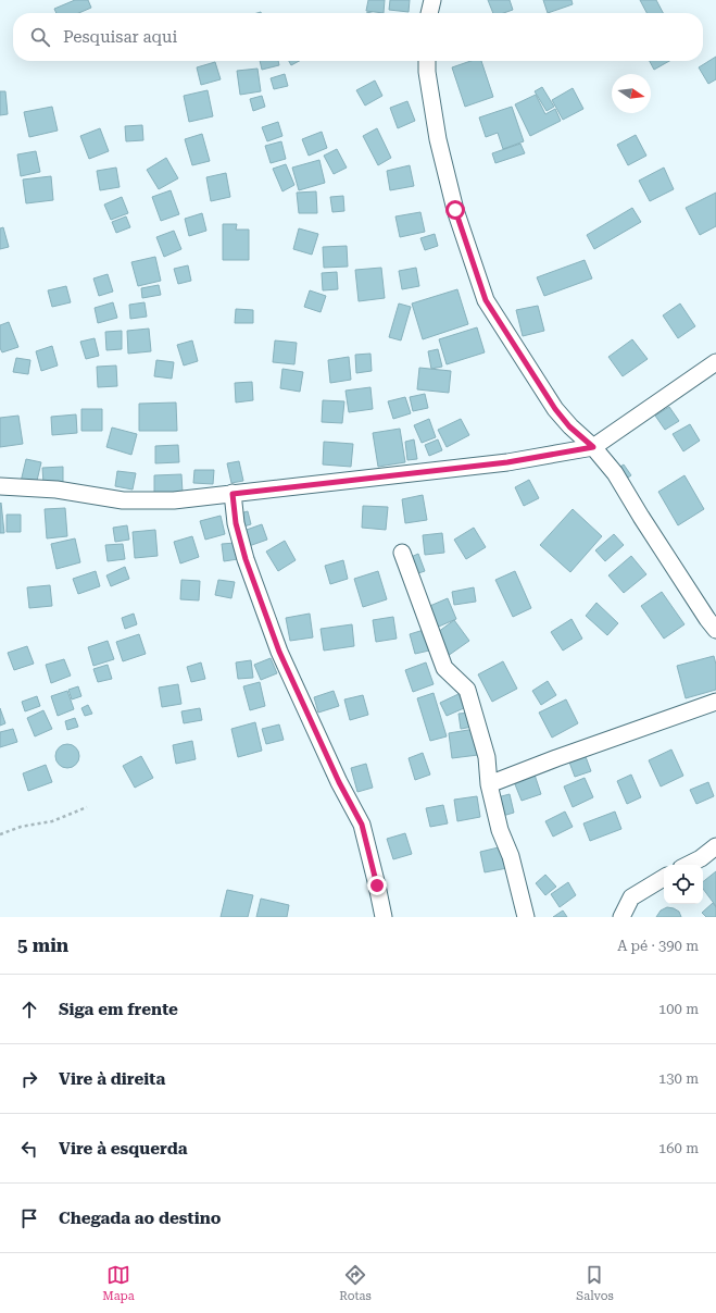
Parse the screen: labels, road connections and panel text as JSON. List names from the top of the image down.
{
  "north": "right",
  "page": {
    "search": "Pesquisar aqui",
    "heading": ["5 min", "A pé · 390 m"],
    "list": [
      ["Siga em frente", "100 m"],
      ["Vire à direita", "130 m"],
      ["Vire à esquerda", "160 m"],
      "Chegada ao destino"
    ],
    "nav": ["Mapa", "Rotas", "Salvos"]
  }
}
